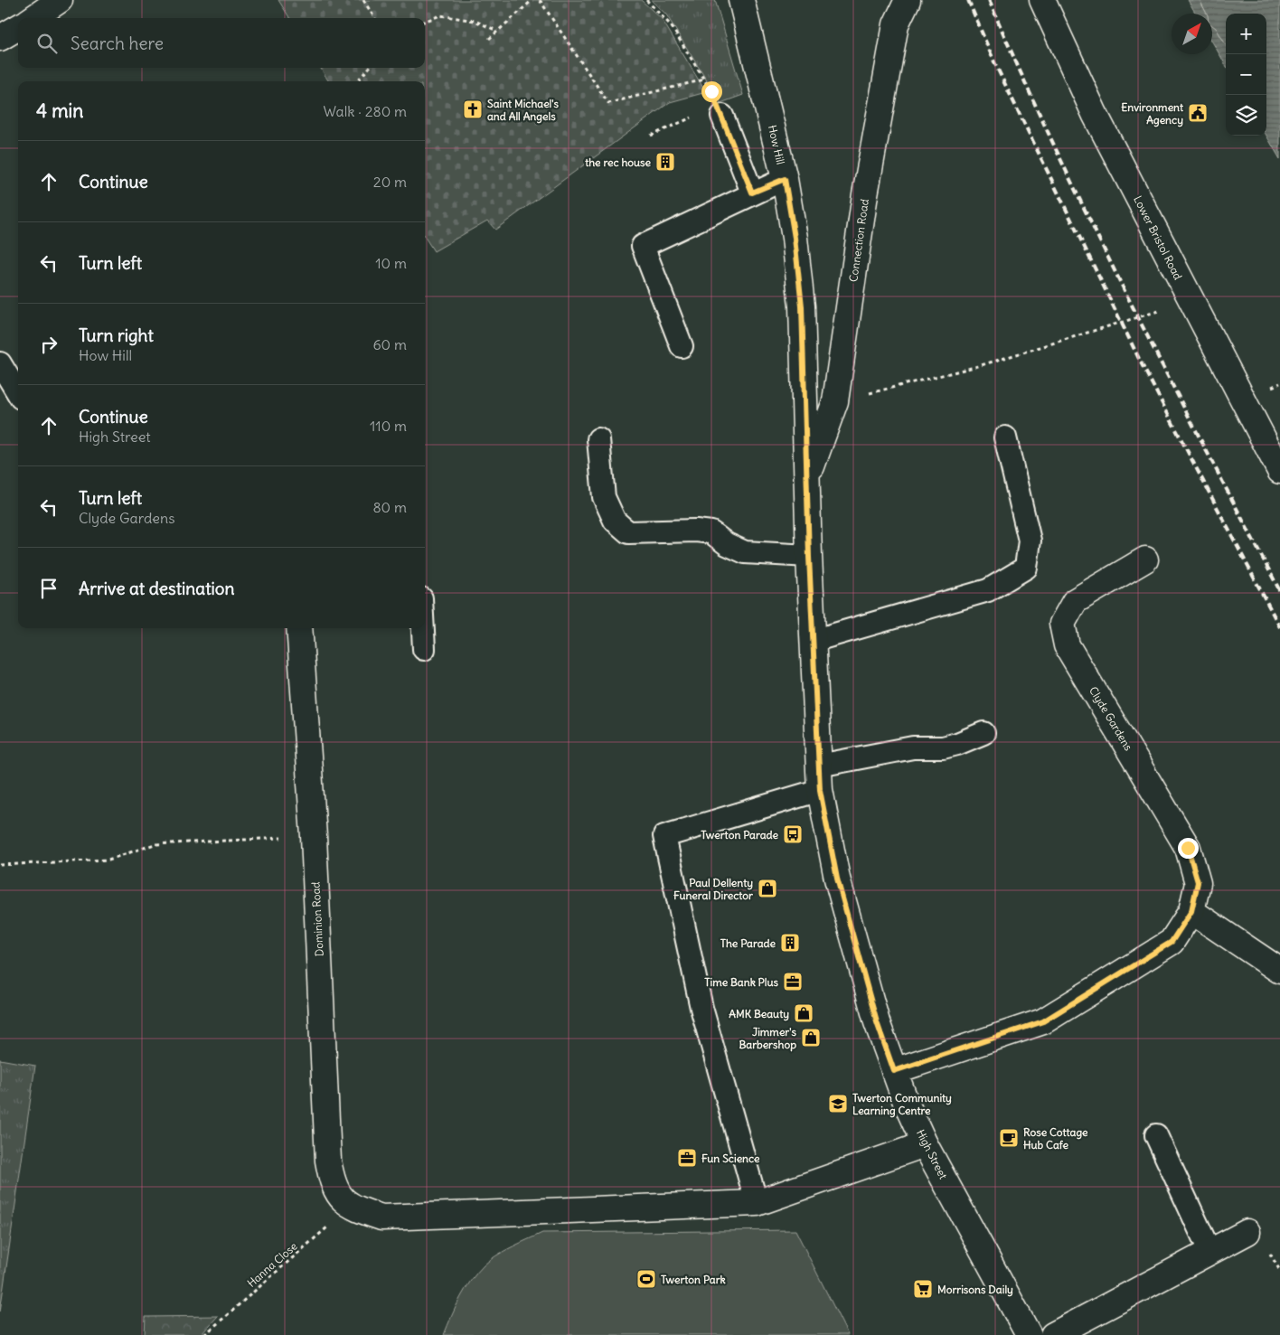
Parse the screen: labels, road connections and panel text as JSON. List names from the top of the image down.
{
  "streets": {
    "main road": [
      "How Hill",
      "Lower Bristol Road",
      "Connection Road",
      "Clyde Gardens",
      "Dominion Road",
      "High Street"
    ],
    "path": ["Hanna Close"]
  },
  "crossings": [
    ["How Hill", "Connection Road"],
    ["How Hill", "High Street"],
    ["Connection Road", "High Street"],
    ["Clyde Gardens", "High Street"],
    ["Dominion Road", "Hanna Close"]
  ],
  "places": {
    "church": ["Saint Michael's and All Angels"],
    "public building": ["Environment Agency"],
    "building": ["the rec house", "The Parade"],
    "bus stop": ["Twerton Parade"],
    "shop": ["Paul Dellenty Funeral Director", "AMK Beauty", "Jimmer's Barbershop"],
    "office": ["Time Bank Plus", "Fun Science"],
    "school or university": ["Twerton Community Learning Centre"],
    "cafe": ["Rose Cottage Hub Cafe"],
    "sports": ["Twerton Park"],
    "supermarket": ["Morrisons Daily"]
  },
  "north": "top right",
  "page": {
    "map_buttons": ["+", "−"],
    "search": "Search here",
    "heading": ["4 min", "Walk · 280 m"],
    "list": [
      ["Continue", "20 m"],
      ["Turn left", "10 m"],
      ["Turn right", "How Hill", "60 m"],
      ["Continue", "High Street", "110 m"],
      ["Turn left", "Clyde Gardens", "80 m"],
      "Arrive at destination"
    ]
  }
}
